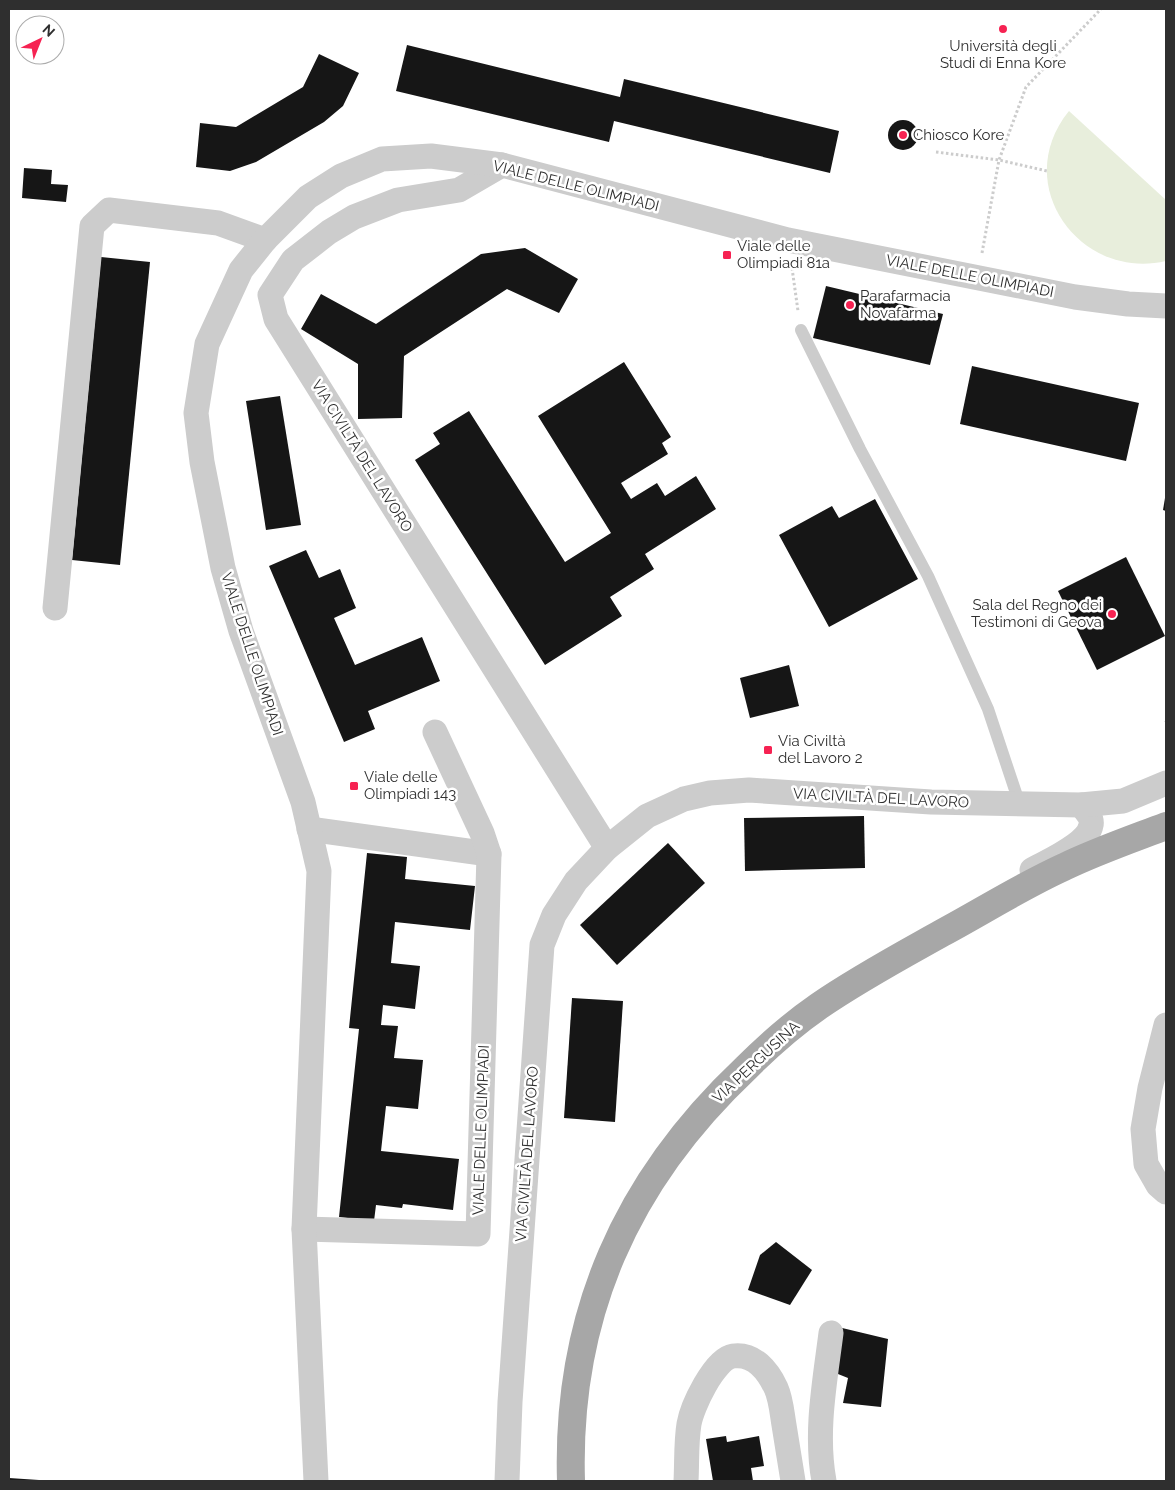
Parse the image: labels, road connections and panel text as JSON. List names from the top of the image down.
{
  "streets": {
    "main road": ["VIA PERGUSINA"],
    "street": ["VIALE DELLE OLIMPIADI", "VIA CIVILTÀ DEL LAVORO"]
  },
  "crossings": [
    ["VIALE DELLE OLIMPIADI", "VIA CIVILTÀ DEL LAVORO"]
  ],
  "places": {
    "other": [
      "Università degli Studi di Enna Kore",
      "Chiosco Kore",
      "Parafarmacia Novafarma",
      "Sala del Regno dei Testimoni di Geova"
    ],
    "transit": ["Viale delle Olimpiadi 81a", "Via Civiltà del Lavoro 2", "Viale delle Olimpiadi 143"]
  },
  "north": "top right"
}
